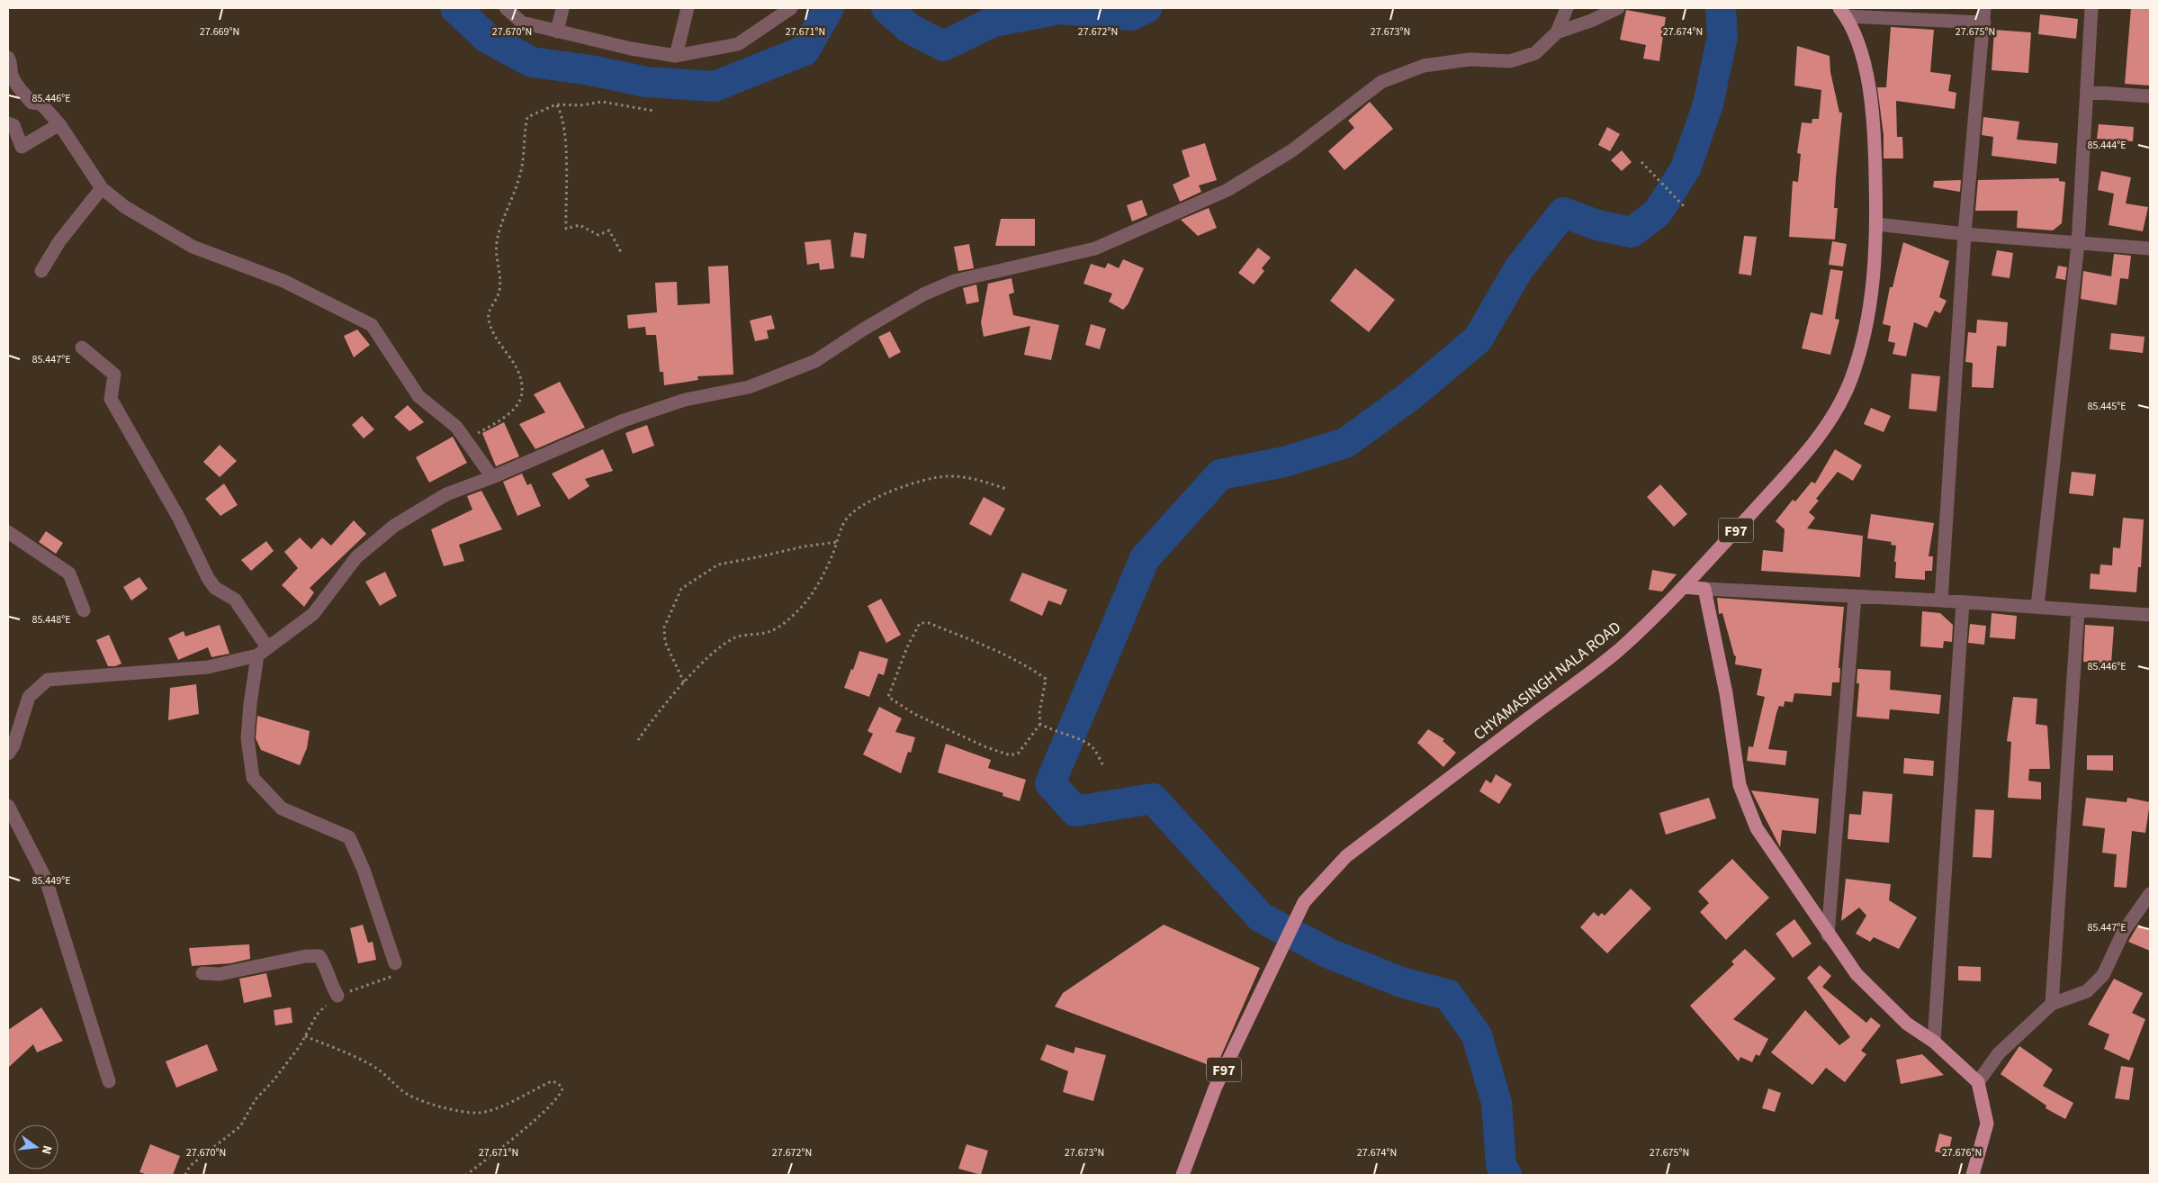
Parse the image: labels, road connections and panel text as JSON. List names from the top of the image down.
{
  "streets": {
    "main road": ["F97", "CHYAMASINGH NALA ROAD"]
  },
  "north": "right",
  "coordinates": [
    "27.669°N",
    "27.670°N",
    "27.671°N",
    "27.672°N",
    "27.673°N",
    "27.674°N",
    "27.675°N",
    "85.446°E",
    "85.444°E",
    "85.447°E",
    "85.445°E",
    "85.448°E",
    "85.449°E",
    "27.676°N"
  ]
}
